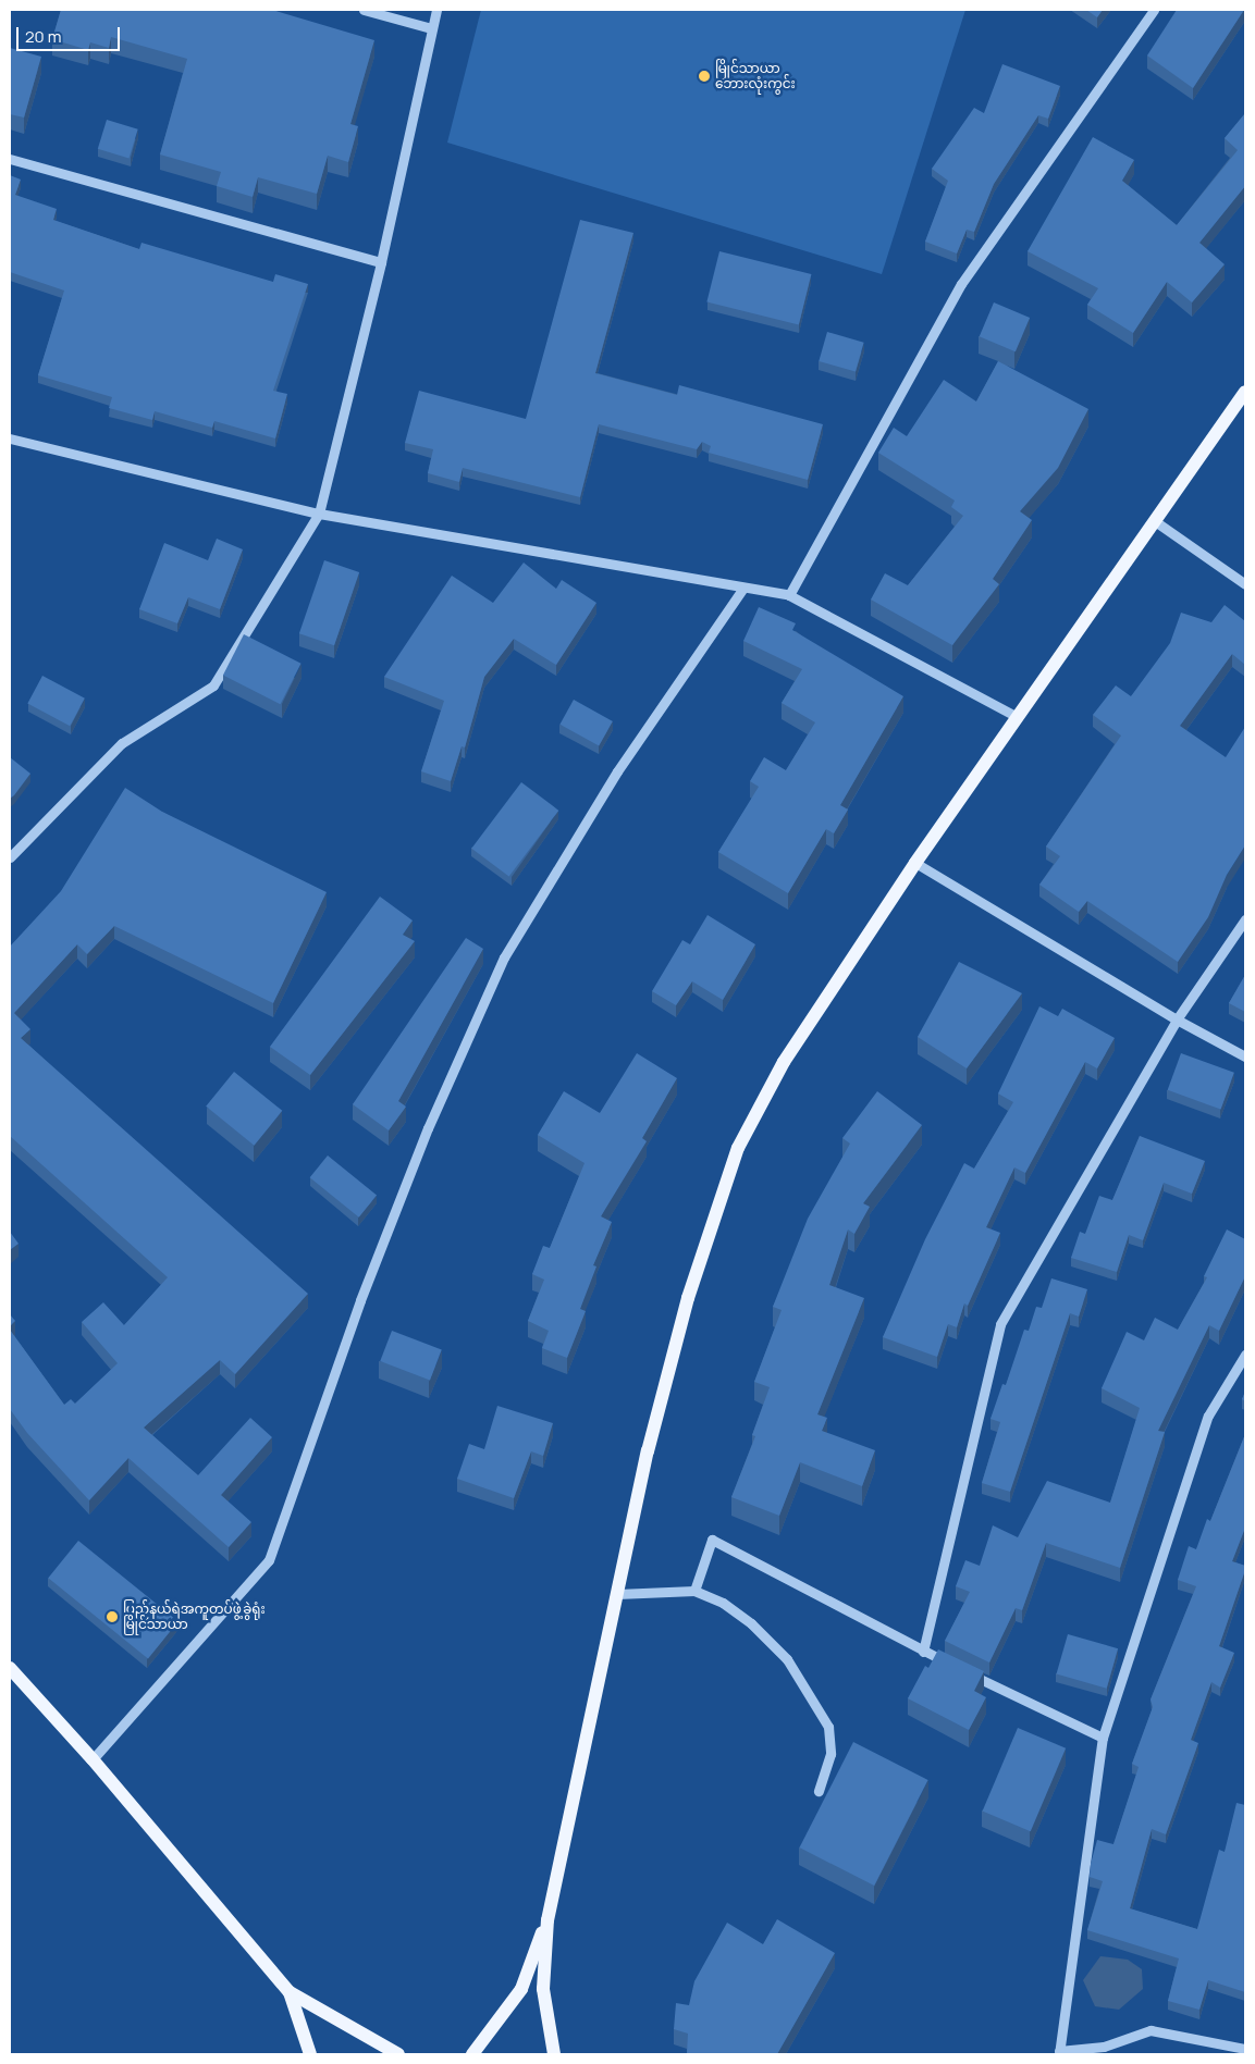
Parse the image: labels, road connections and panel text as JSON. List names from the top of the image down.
{
  "places": ["မြိုင်သာယာ ဘေားလုံးကွင်း", "ပြည်နယ်ရဲအကူတပ်ဖွဲ့ခွဲရုံး မြိုင်သာယာ"],
  "scale_bar": "20 m"
}
